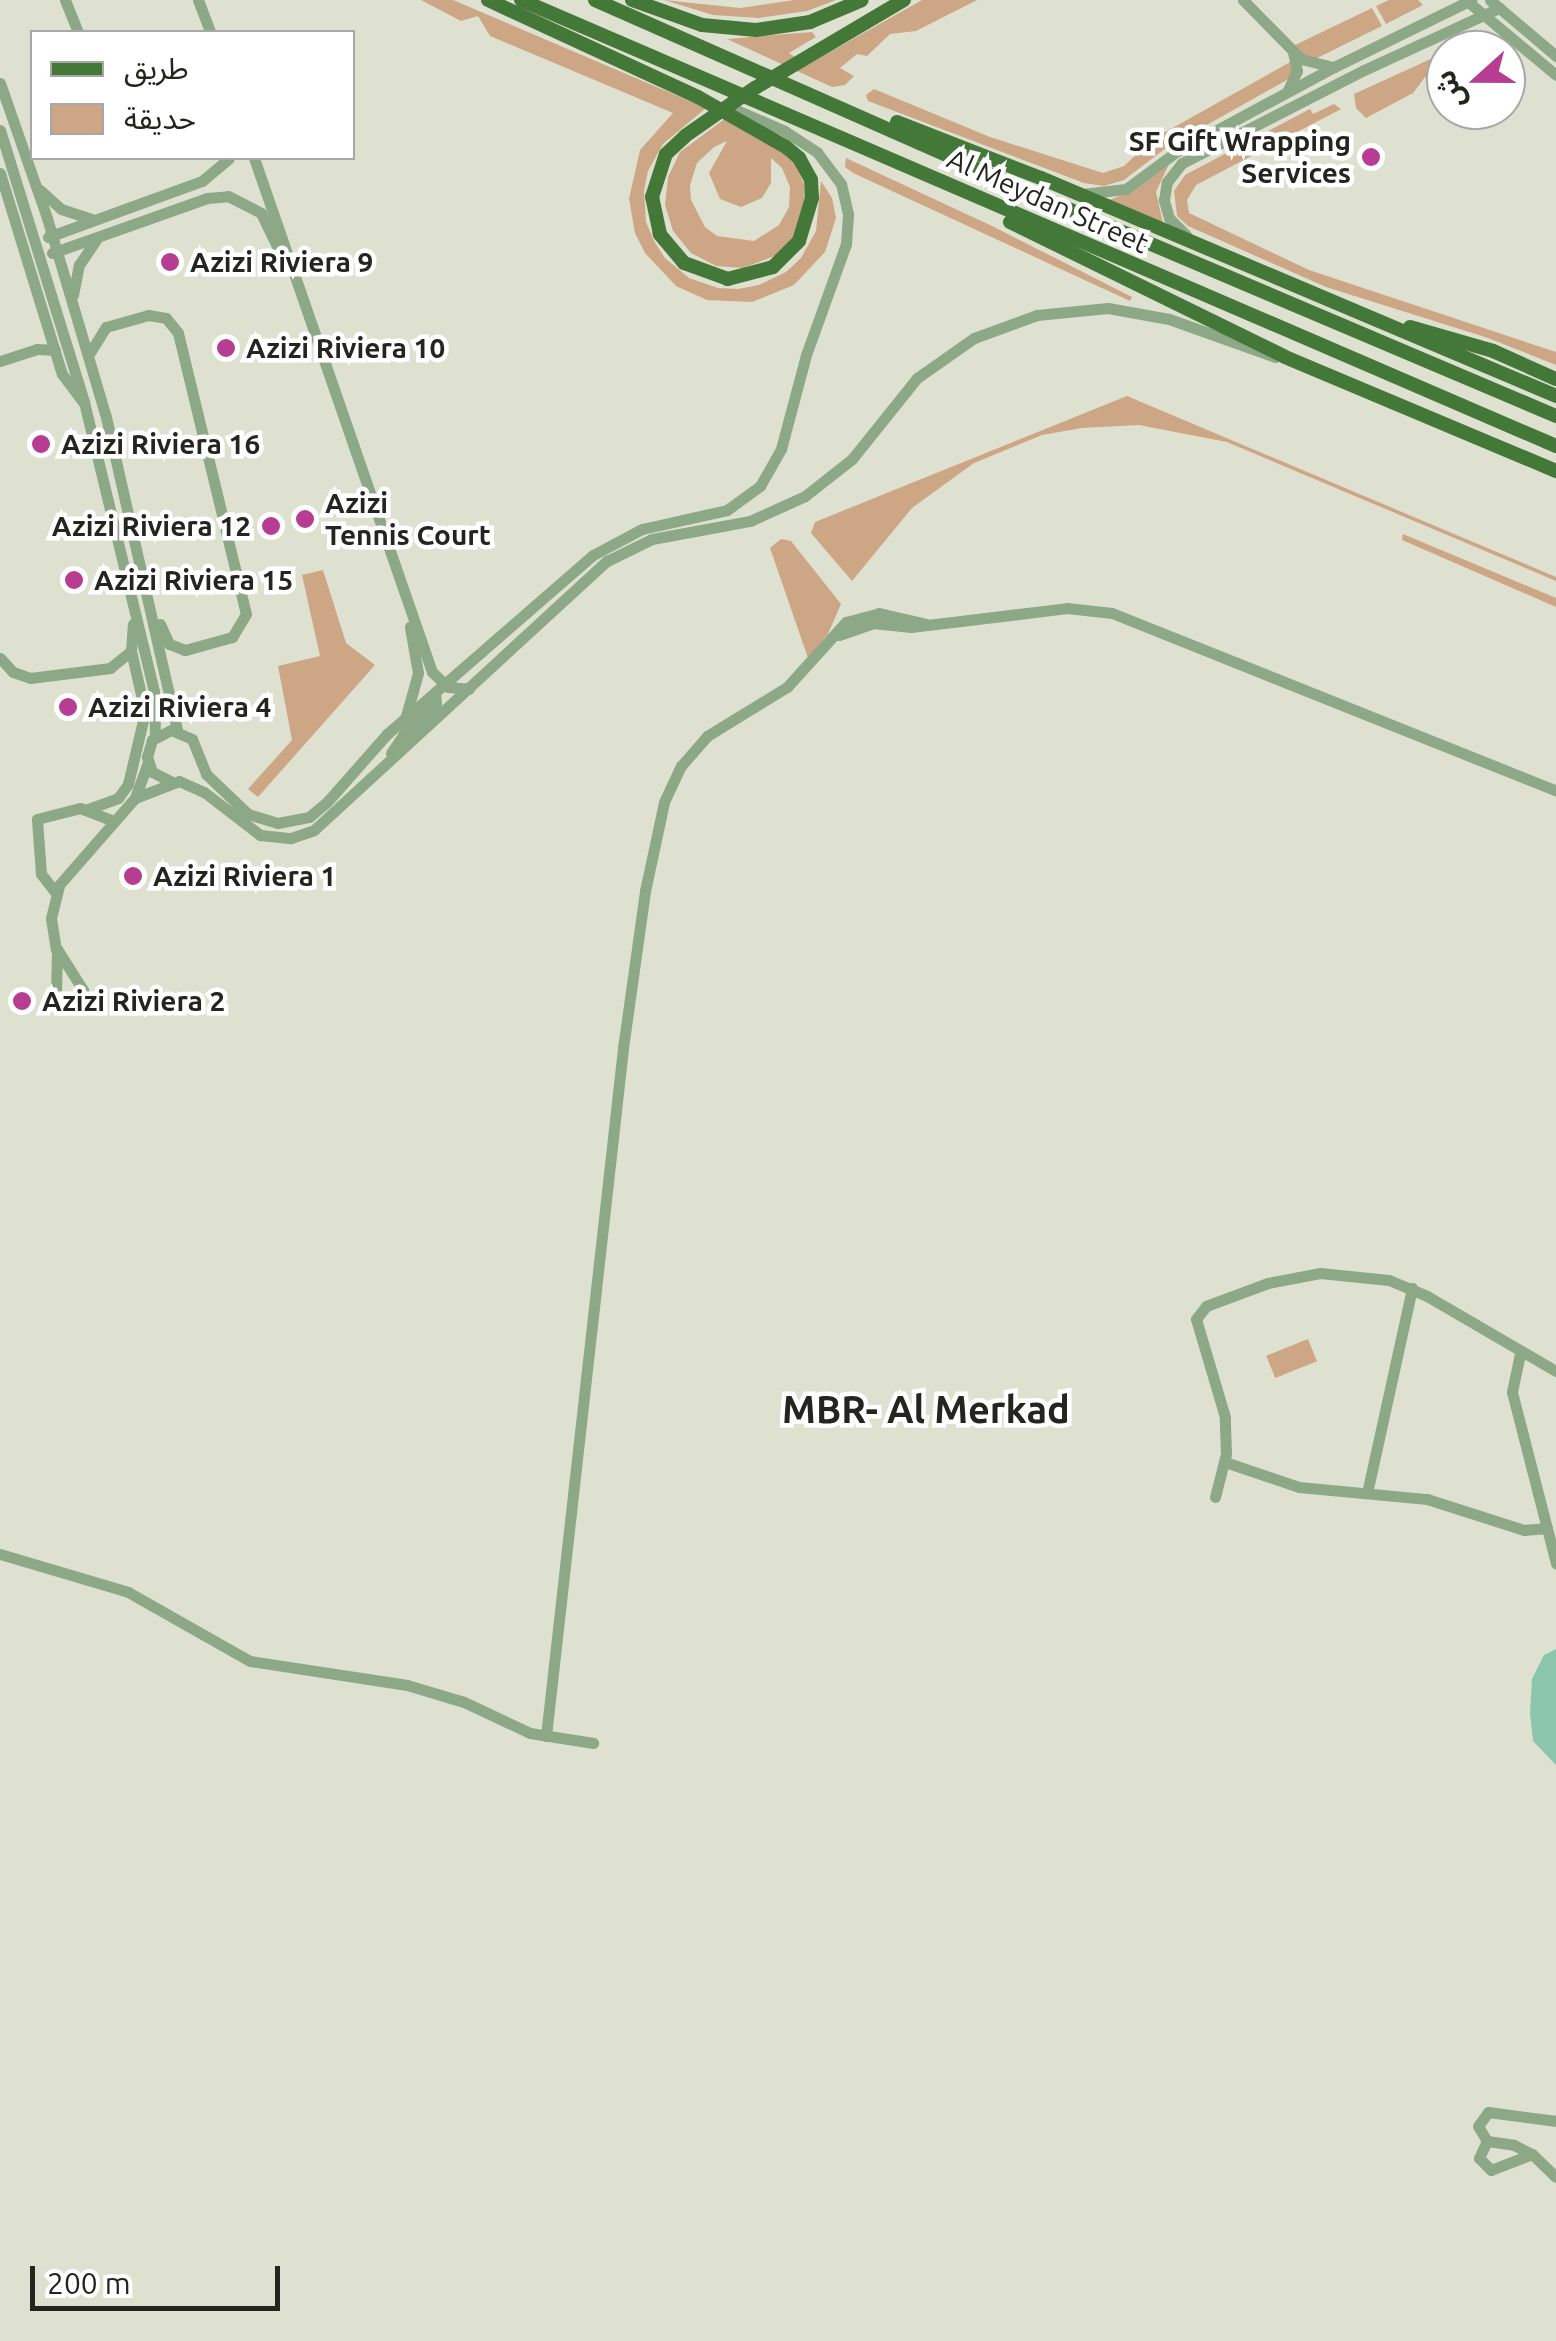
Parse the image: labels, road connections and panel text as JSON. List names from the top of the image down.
{
  "streets": {
    "main road": ["Al Meydan Street"]
  },
  "districts": ["MBR- Al Merkad"],
  "places": [
    "SF Gift Wrapping Services",
    "Azizi Riviera 9",
    "Azizi Riviera 10",
    "Azizi Riviera 16",
    "Azizi Tennis Court",
    "Azizi Riviera 12",
    "Azizi Riviera 15",
    "Azizi Riviera 4",
    "Azizi Riviera 1",
    "Azizi Riviera 2"
  ],
  "legend": ["طريق", "حديقة"],
  "scale_bar": "200 m",
  "north": "left"
}
